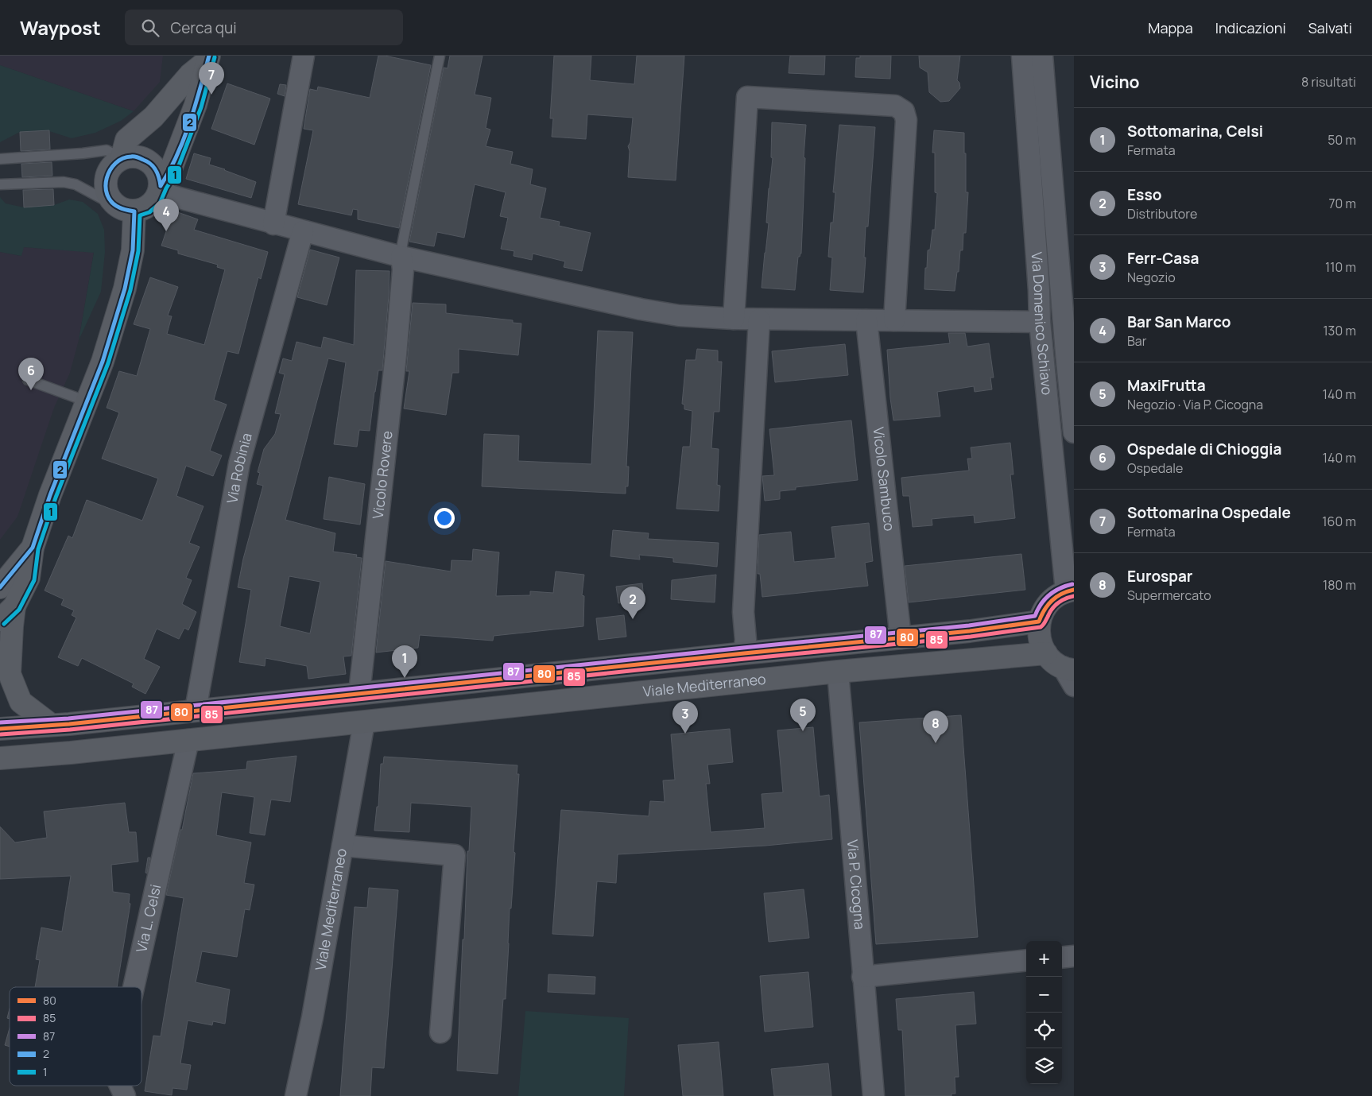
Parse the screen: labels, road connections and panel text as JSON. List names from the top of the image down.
{
  "streets": {
    "street": [
      "Via Domenico Schiavo",
      "Via Robinia",
      "Vicolo Rovere",
      "Vicolo Sambuco",
      "Viale Mediterraneo",
      "Via P. Cicogna",
      "Via L. Celsi"
    ]
  },
  "crossings": [
    ["Via Robinia", "Viale Mediterraneo"],
    ["Vicolo Rovere", "Viale Mediterraneo"],
    ["Vicolo Sambuco", "Viale Mediterraneo"],
    ["Viale Mediterraneo", "Via P. Cicogna"],
    ["Viale Mediterraneo", "Via L. Celsi"]
  ],
  "lines": [
    "transit line 2",
    "transit line 1",
    "transit line 87",
    "transit line 80",
    "transit line 85"
  ],
  "legend": [
    "80",
    "85",
    "87",
    "2",
    "1"
  ],
  "page": {
    "header": "Waypost",
    "search": "Cerca qui",
    "nav": ["Mappa", "Indicazioni", "Salvati"],
    "heading": ["Vicino", "8 risultati"],
    "pins": [
      "7",
      "4",
      "6",
      "2",
      "1",
      "5",
      "3",
      "8"
    ],
    "list": [
      {
        "mark": "1",
        "name": "Sottomarina, Celsi",
        "note": "Fermata",
        "value": "50 m"
      },
      {
        "mark": "2",
        "name": "Esso",
        "note": "Distributore",
        "value": "70 m"
      },
      {
        "mark": "3",
        "name": "Ferr-Casa",
        "note": "Negozio",
        "value": "110 m"
      },
      {
        "mark": "4",
        "name": "Bar San Marco",
        "note": "Bar",
        "value": "130 m"
      },
      {
        "mark": "5",
        "name": "MaxiFrutta",
        "note": "Negozio · Via P. Cicogna",
        "value": "140 m"
      },
      {
        "mark": "6",
        "name": "Ospedale di Chioggia",
        "note": "Ospedale",
        "value": "140 m"
      },
      {
        "mark": "7",
        "name": "Sottomarina Ospedale",
        "note": "Fermata",
        "value": "160 m"
      },
      {
        "mark": "8",
        "name": "Eurospar",
        "note": "Supermercato",
        "value": "180 m"
      }
    ],
    "map_buttons": ["+", "−"]
  }
}
